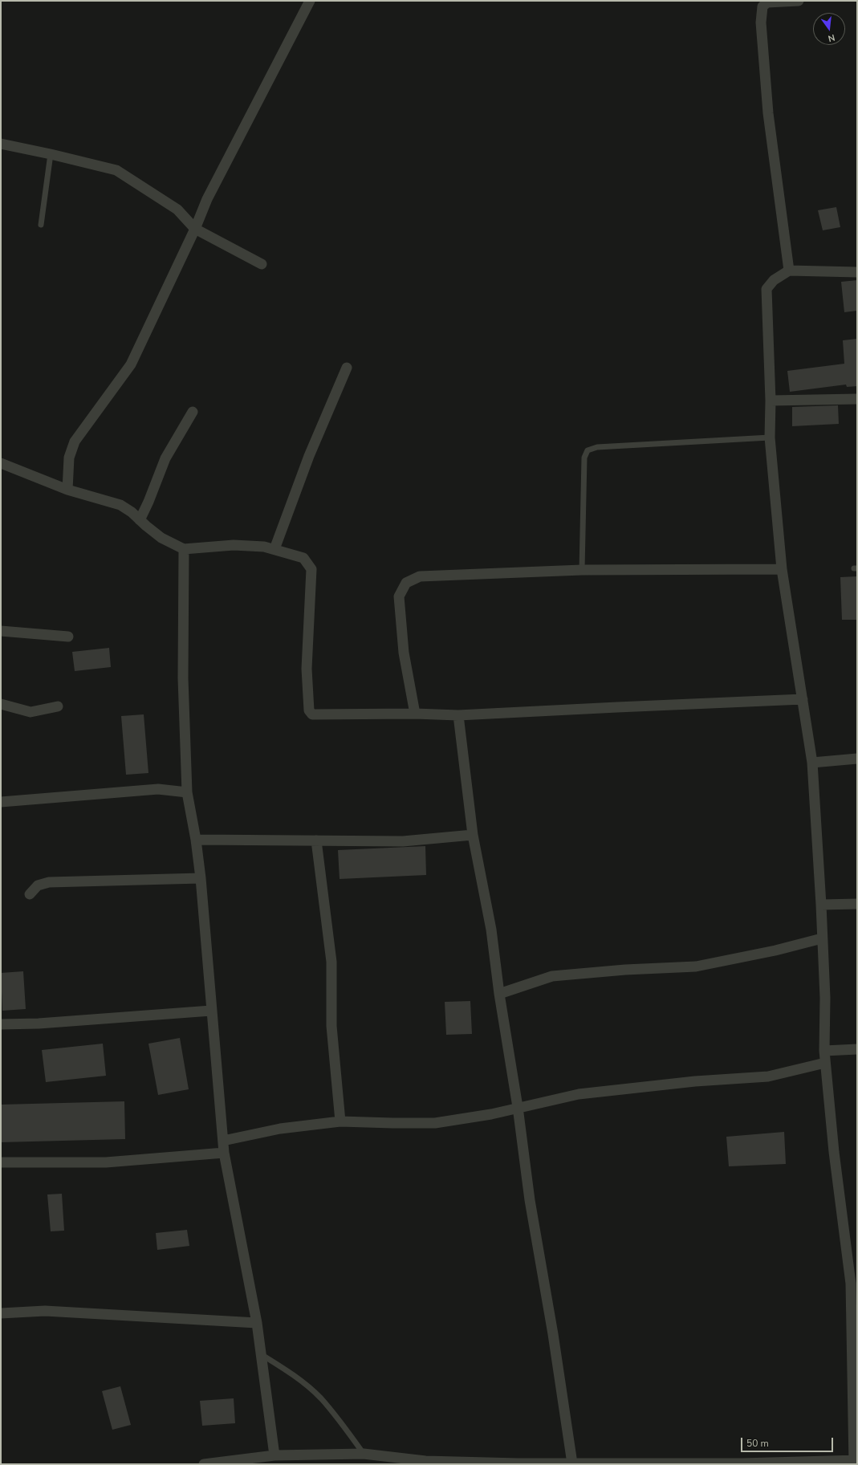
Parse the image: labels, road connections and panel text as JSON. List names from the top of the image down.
{
  "scale_bar": "50 m",
  "north": "bottom"
}
